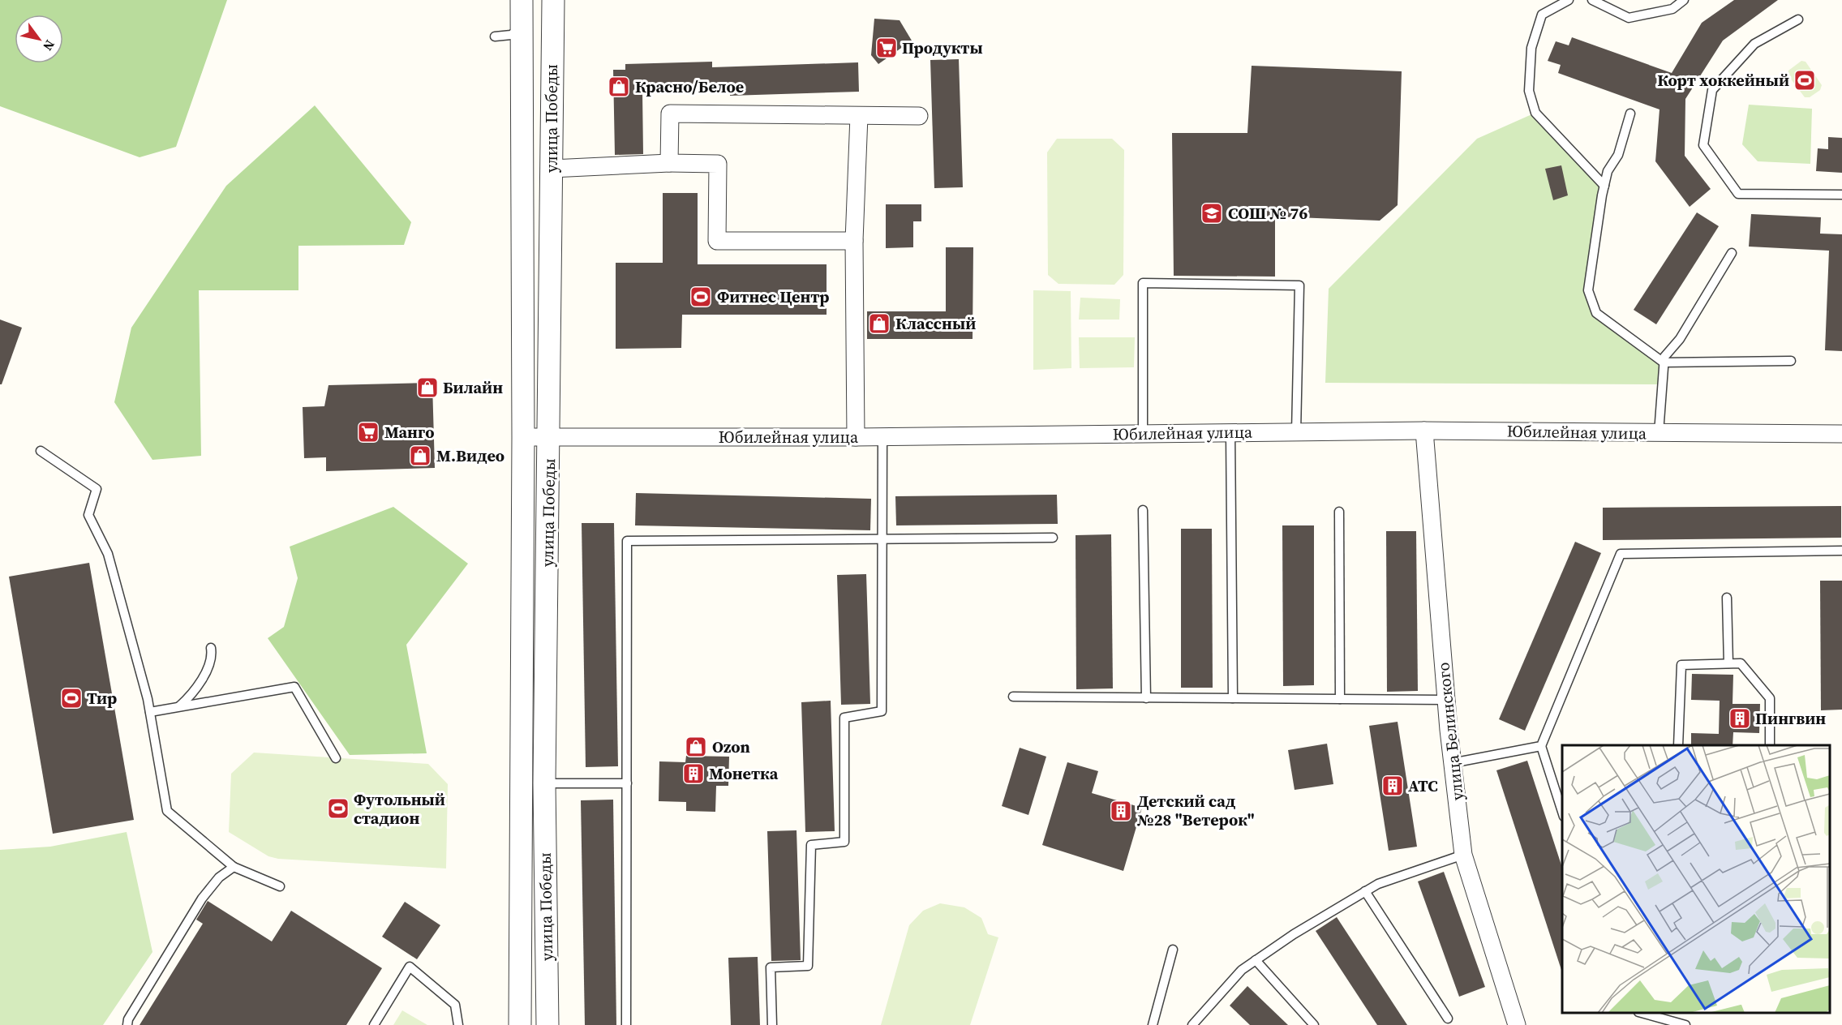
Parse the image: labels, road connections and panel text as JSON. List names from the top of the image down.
{
  "streets": {
    "street": ["улица Победы", "Юбилейная улица", "улица Белинского"]
  },
  "crossings": [
    ["улица Победы", "Юбилейная улица"],
    ["Юбилейная улица", "улица Белинского"]
  ],
  "places": {
    "supermarket": ["Продукты", "Манго"],
    "sports": [
      "Корт хоккейный",
      "Фитнес Центр",
      "Тир",
      "Футольный стадион"
    ],
    "shop": [
      "Красно/Белое",
      "Классный",
      "Билайн",
      "М.Видео",
      "Ozon"
    ],
    "school or university": ["СОШ № 76"],
    "building": [
      "Пингвин",
      "Монетка",
      "АТС",
      "Детский сад №28 \"Ветерок\""
    ]
  },
  "north": "bottom right"
}
